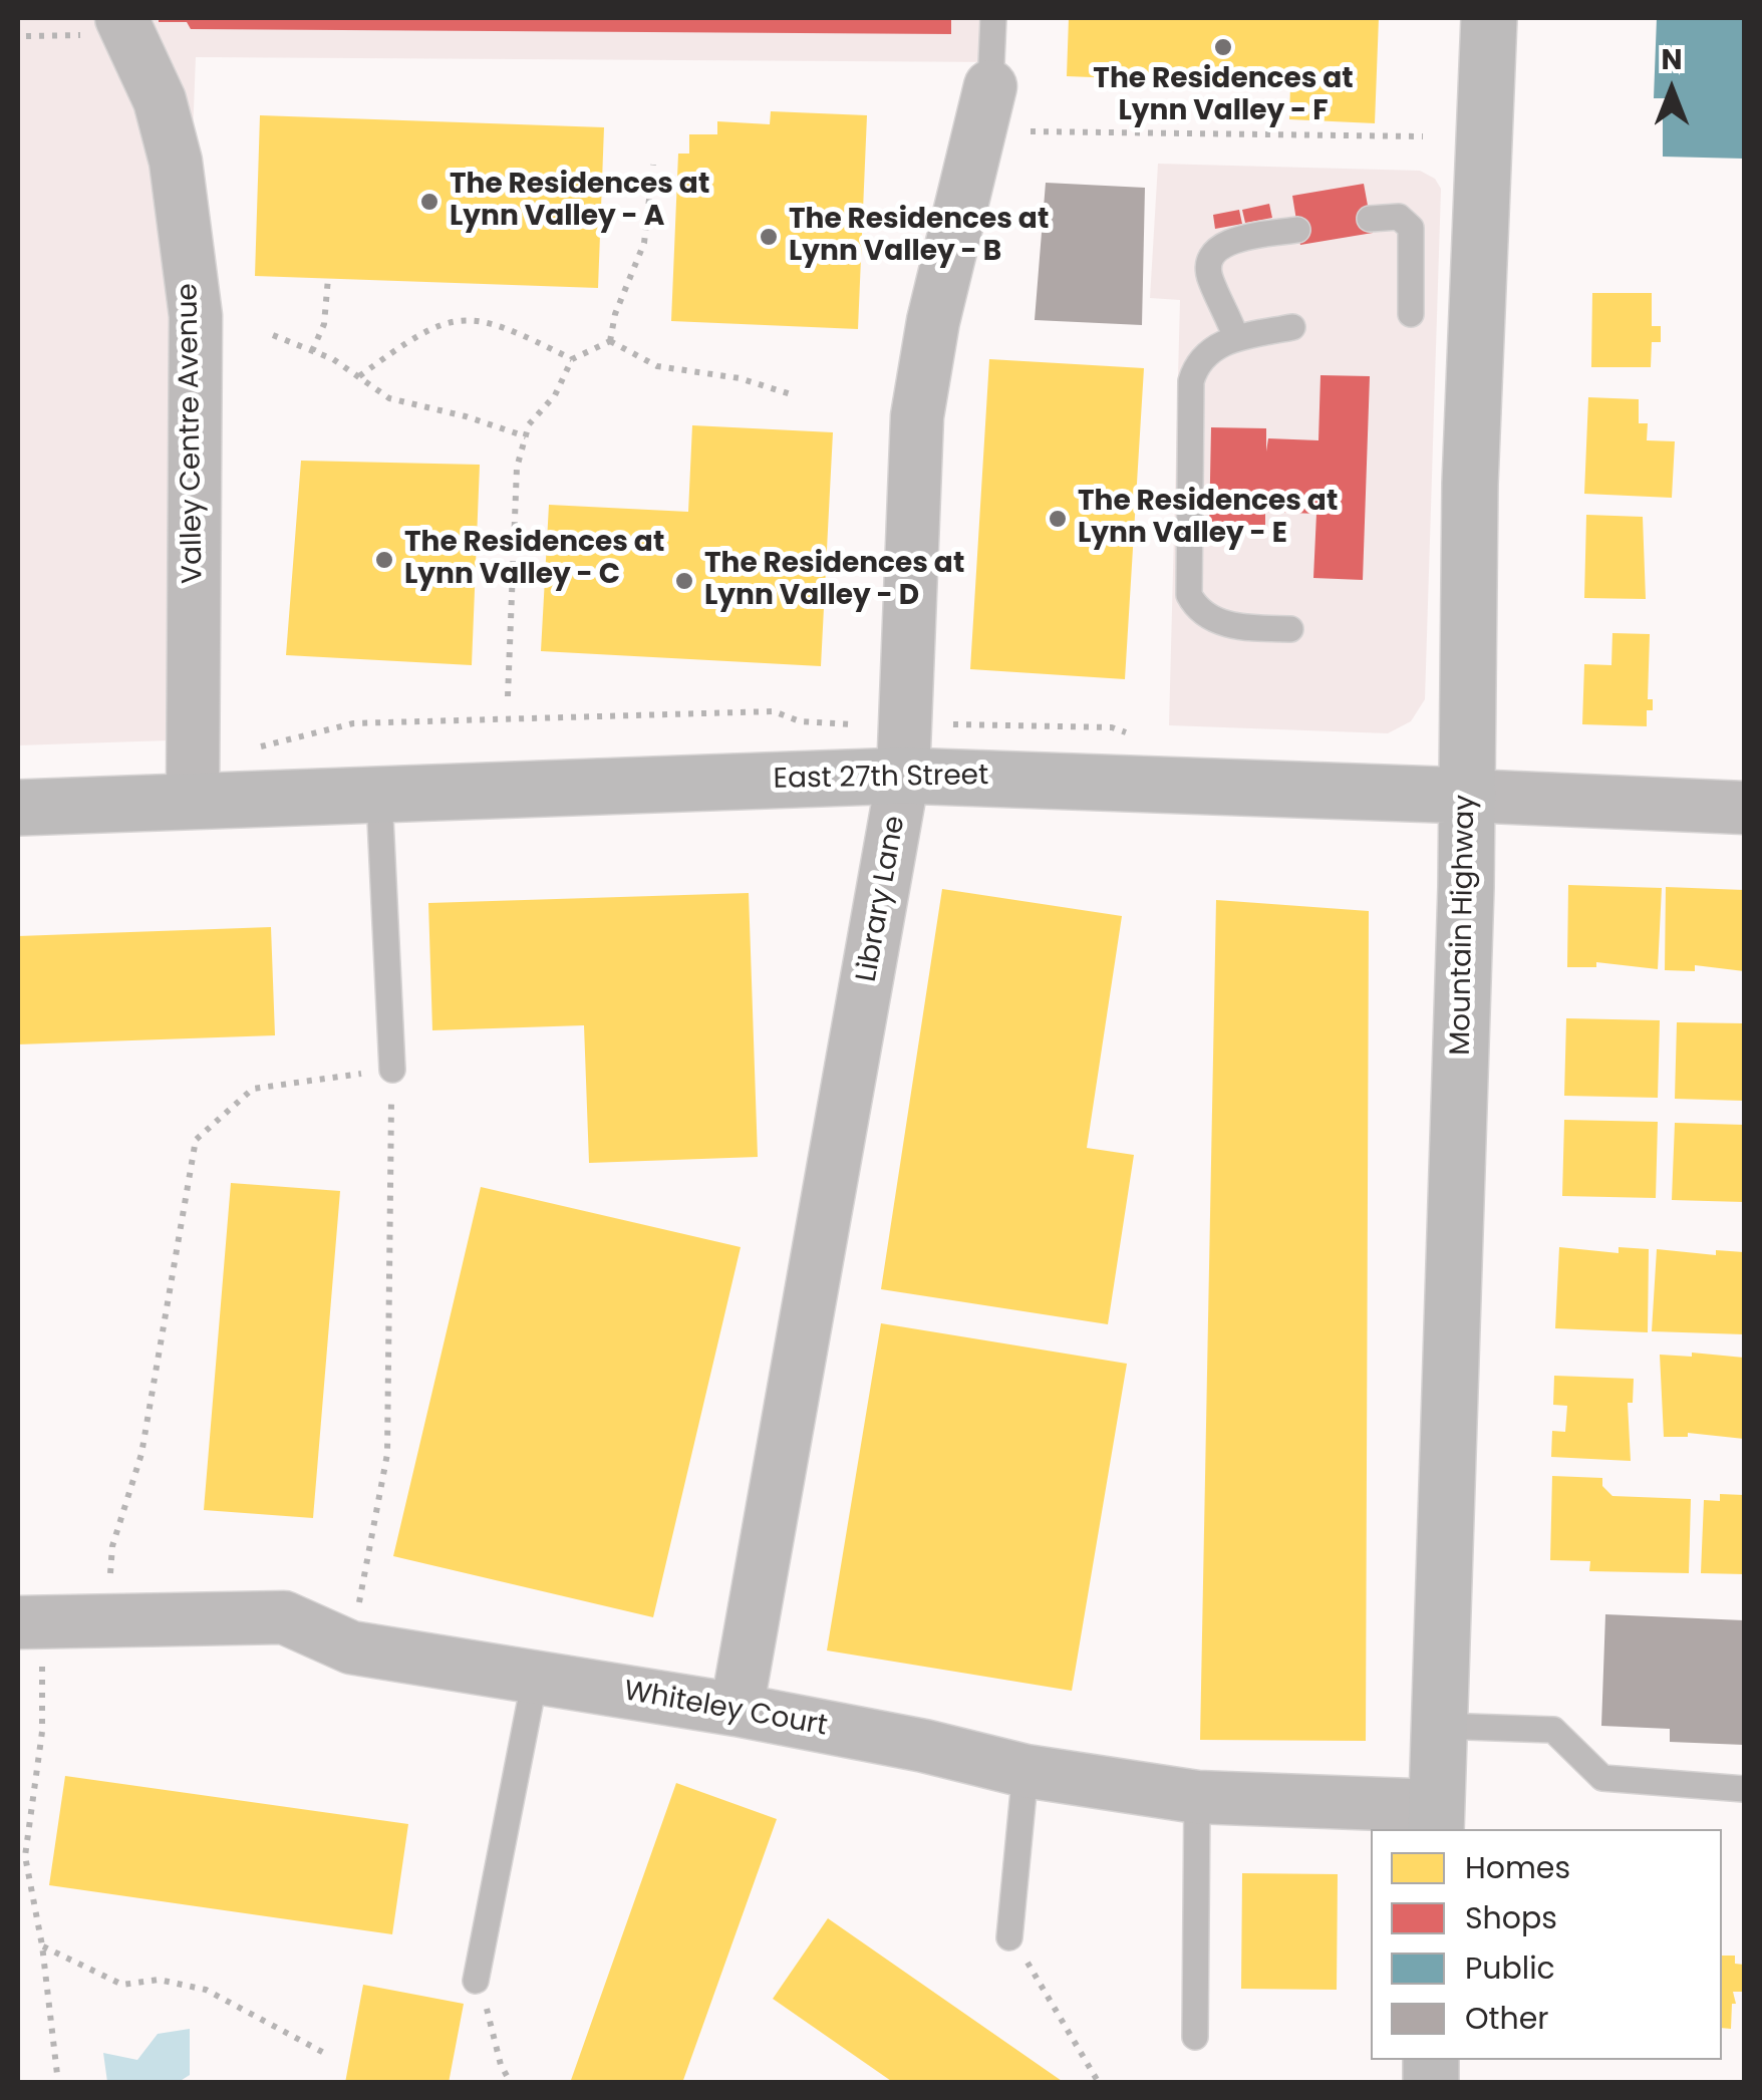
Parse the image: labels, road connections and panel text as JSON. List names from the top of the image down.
{
  "streets": {
    "main road": ["East 27th Street", "Mountain Highway"],
    "street": ["Valley Centre Avenue", "Library Lane", "Whiteley Court"]
  },
  "crossings": [
    ["Valley Centre Avenue", "East 27th Street"],
    ["East 27th Street", "Library Lane"],
    ["East 27th Street", "Mountain Highway"],
    ["Library Lane", "Whiteley Court"],
    ["Mountain Highway", "Whiteley Court"]
  ],
  "places": [
    "The Residences at Lynn Valley - F",
    "The Residences at Lynn Valley - A",
    "The Residences at Lynn Valley - B",
    "The Residences at Lynn Valley - E",
    "The Residences at Lynn Valley - C",
    "The Residences at Lynn Valley - D"
  ],
  "legend": [
    "Homes",
    "Shops",
    "Public",
    "Other"
  ],
  "north": "top"
}
